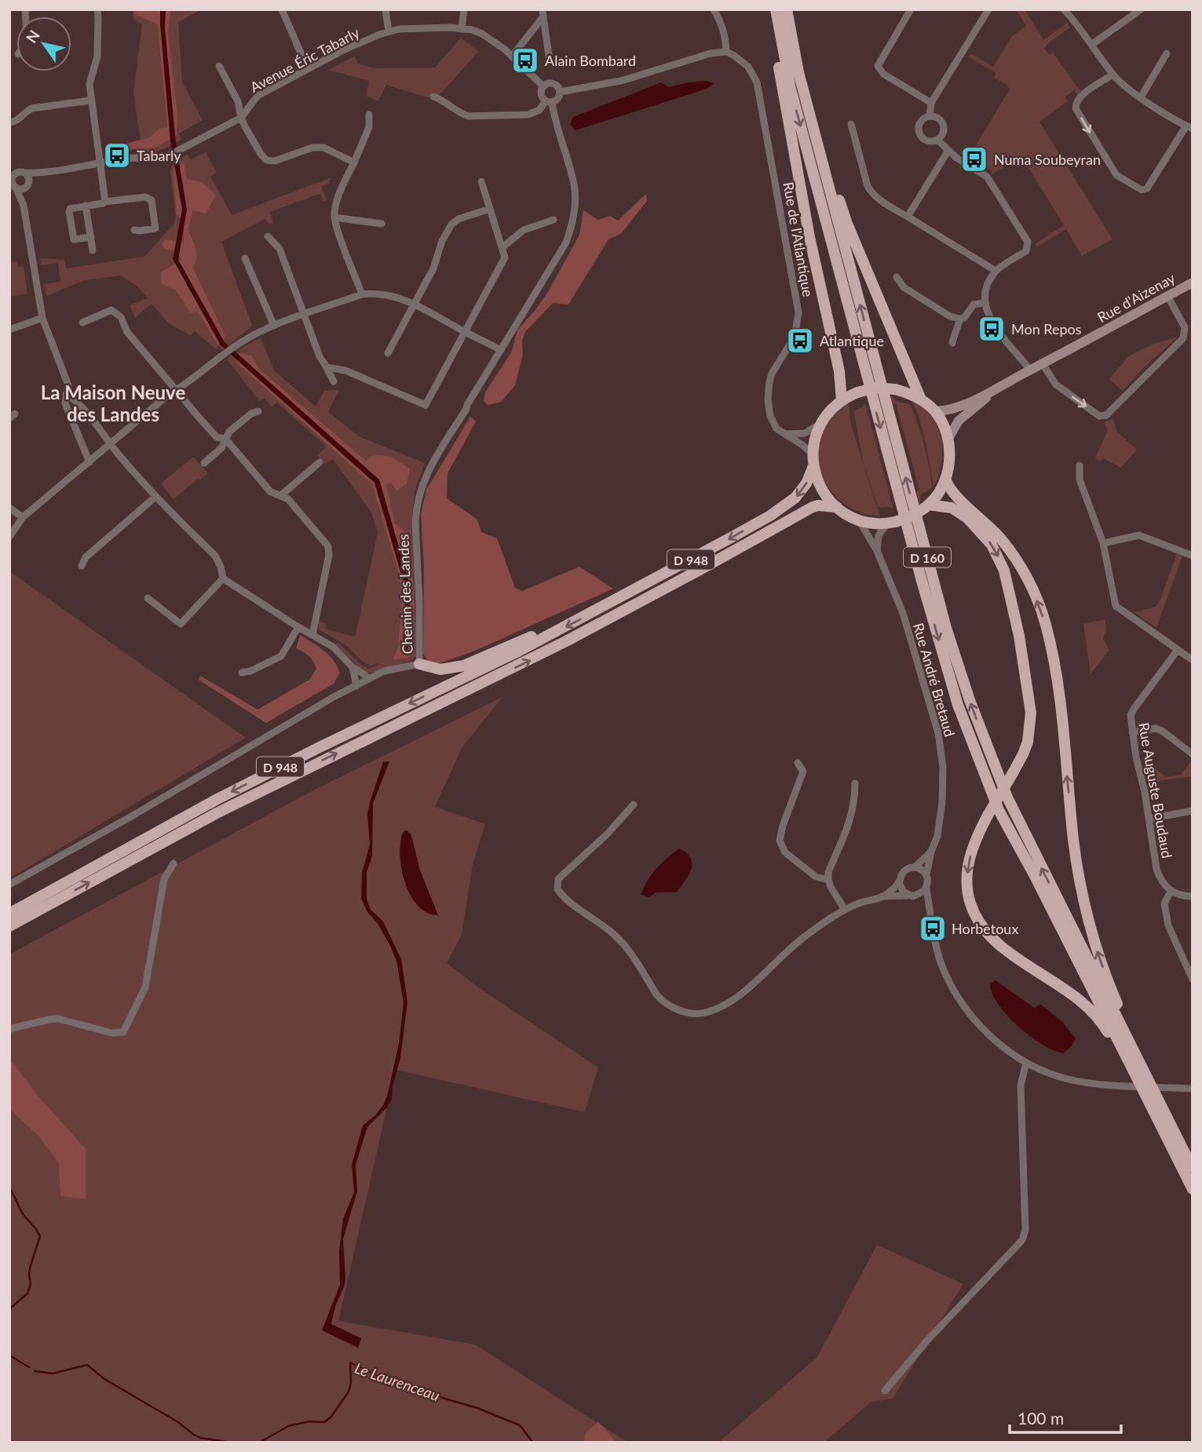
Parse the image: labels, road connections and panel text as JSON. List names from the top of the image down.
{
  "streets": {
    "highway": ["D 160", "D 948"],
    "main road": ["Rue d'Aizenay"],
    "street": [
      "Avenue Éric Tabarly",
      "Rue de l'Atlantique",
      "Chemin des Landes",
      "Rue André Bretaud",
      "Rue Auguste Boudaud"
    ]
  },
  "crossings": [
    ["Avenue Éric Tabarly", "Chemin des Landes"],
    ["Rue de l'Atlantique", "Rue d'Aizenay"],
    ["Rue de l'Atlantique", "D 160"],
    ["Rue de l'Atlantique", "D 948"],
    ["Rue de l'Atlantique", "Rue André Bretaud"],
    ["Rue d'Aizenay", "D 160"],
    ["Rue d'Aizenay", "D 948"],
    ["Rue d'Aizenay", "Rue André Bretaud"],
    ["D 160", "D 948"],
    ["D 160", "Rue André Bretaud"],
    ["D 948", "Rue André Bretaud"]
  ],
  "districts": ["La Maison Neuve des Landes"],
  "water": ["Le Laurenceau"],
  "places": {
    "bus stop": [
      "Alain Bombard",
      "Tabarly",
      "Numa Soubeyran",
      "Mon Repos",
      "Atlantique",
      "Horbetoux"
    ]
  },
  "scale_bar": "100 m",
  "north": "top left"
}
